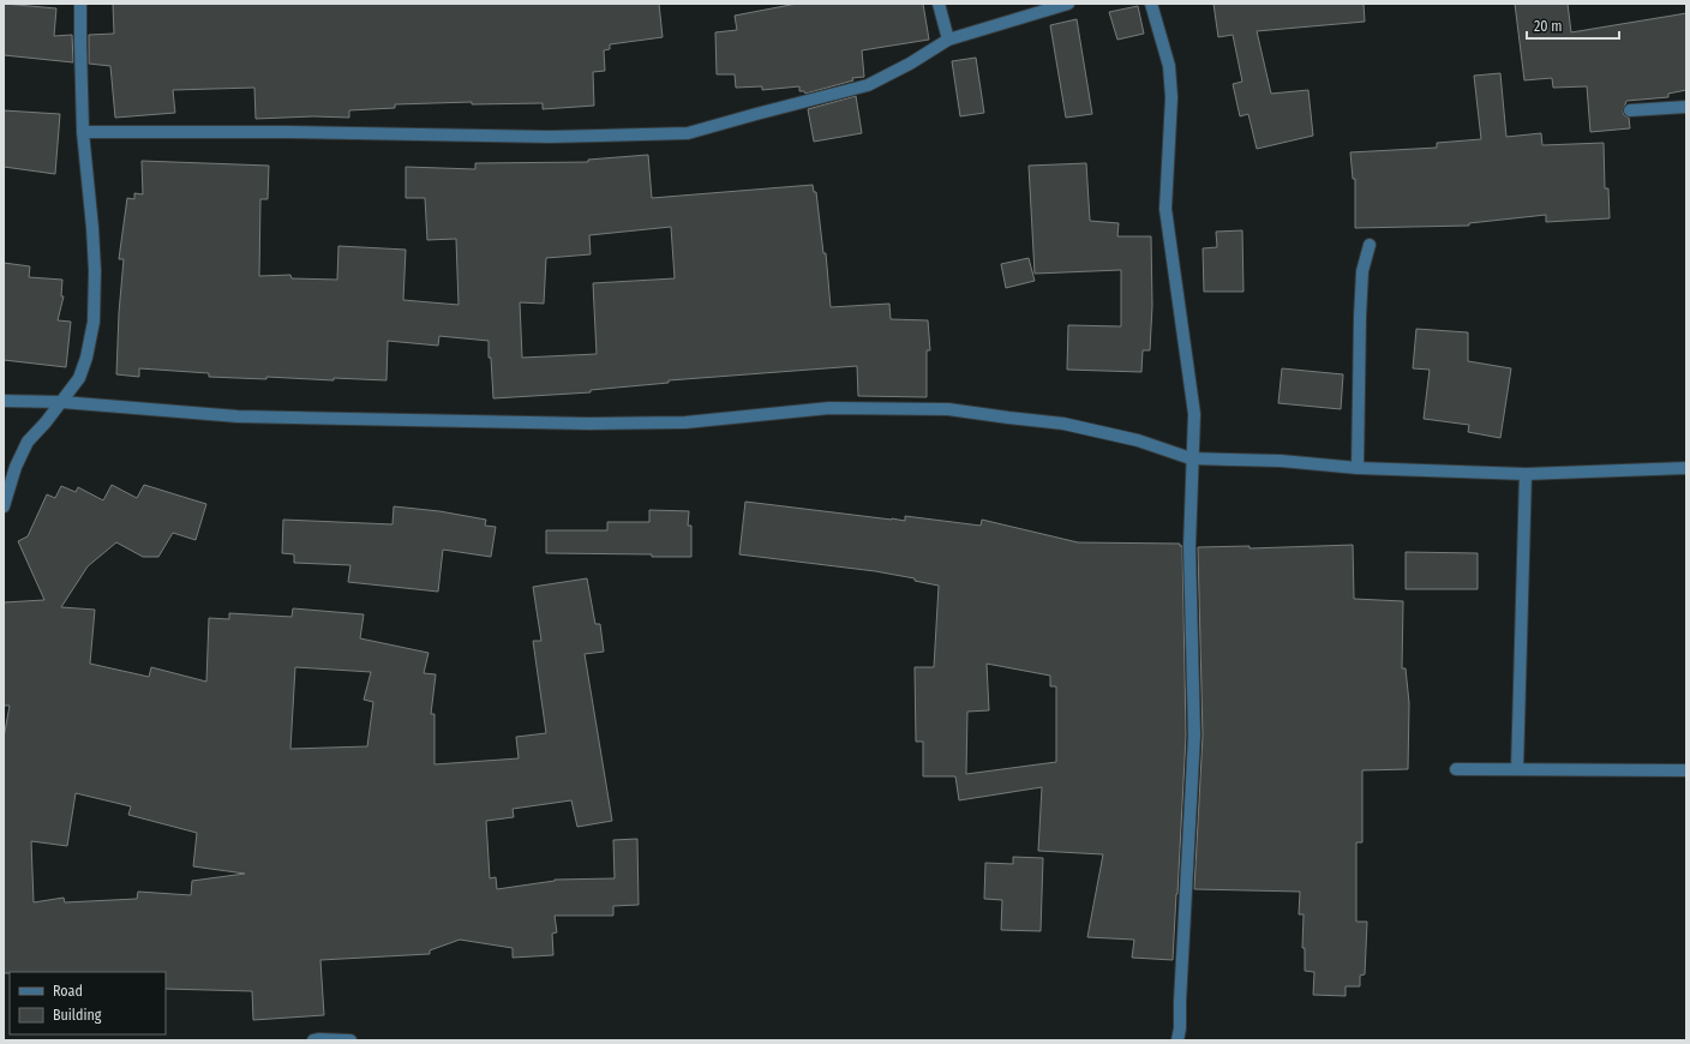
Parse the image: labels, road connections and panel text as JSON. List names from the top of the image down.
{
  "legend": ["Road", "Building"],
  "scale_bar": "20 m"
}
